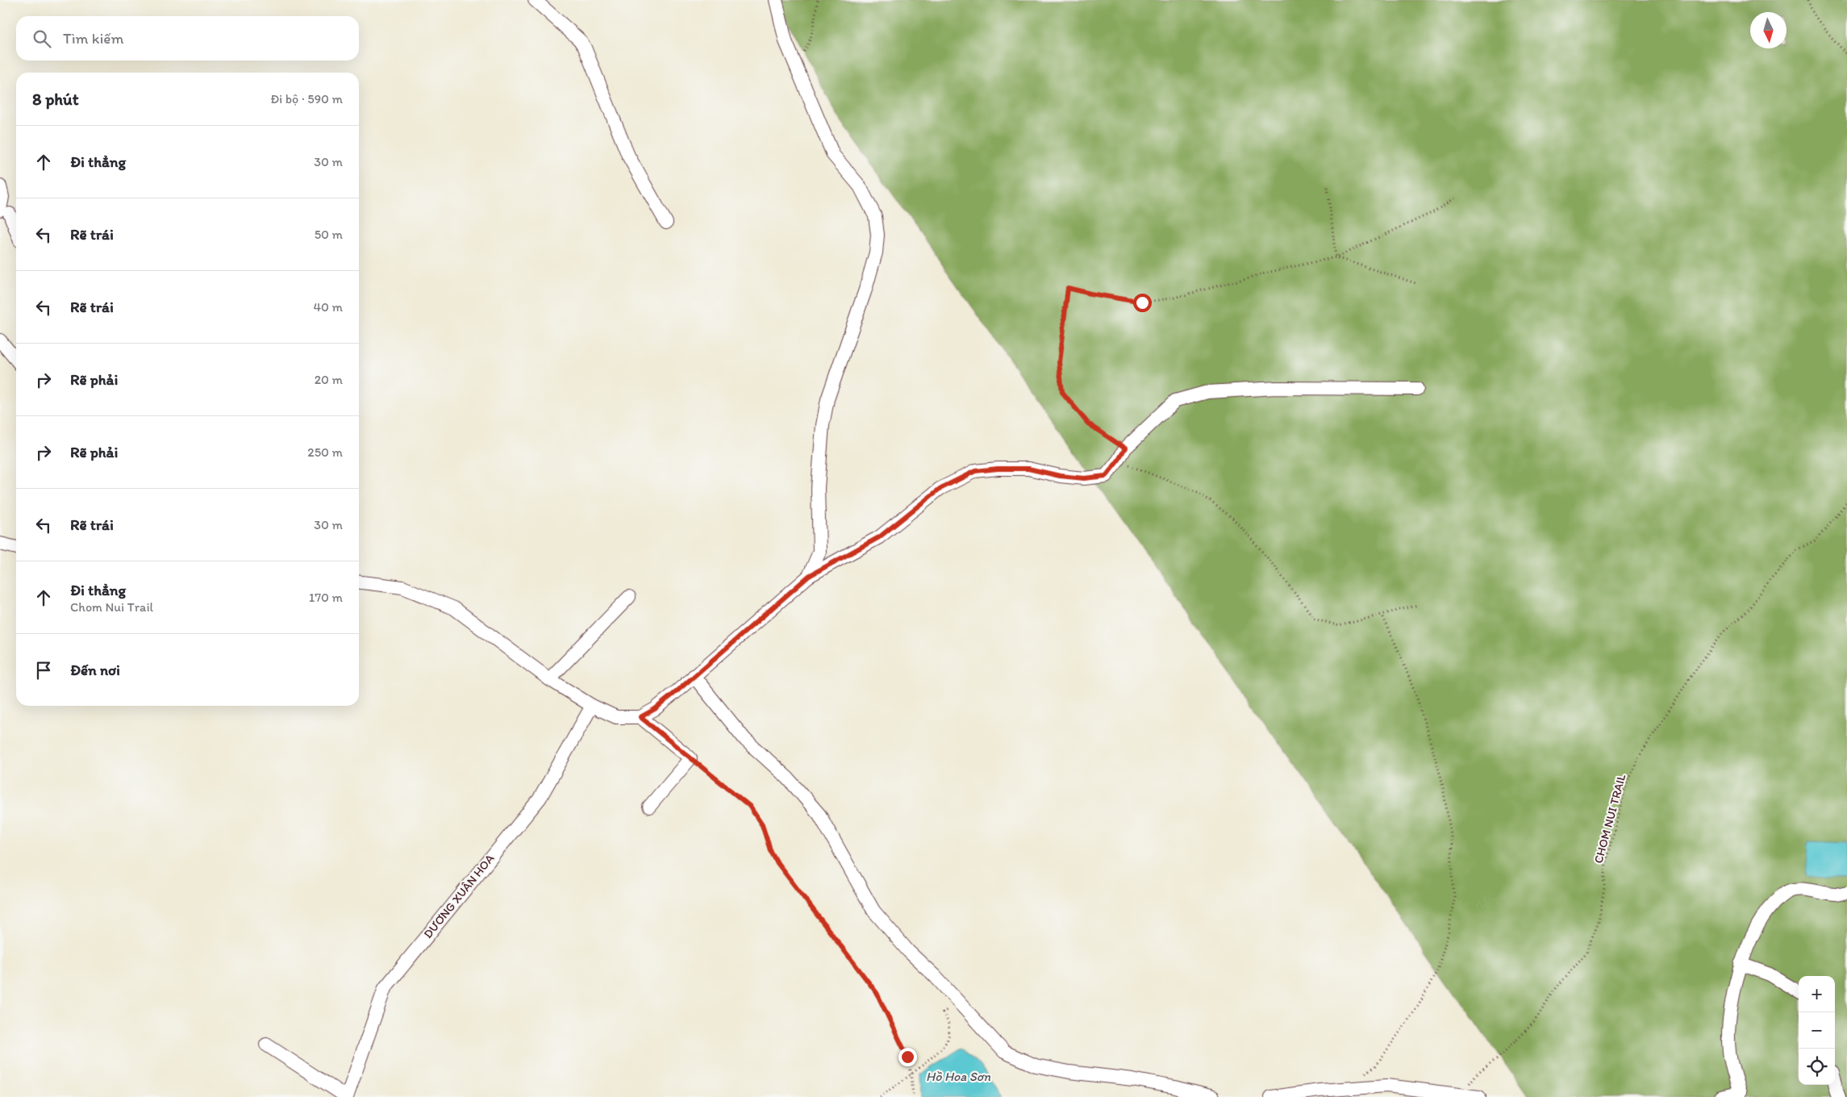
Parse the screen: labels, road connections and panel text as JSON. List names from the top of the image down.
{
  "streets": {
    "street": ["DƯƠNG XUÂN HOA"],
    "path": ["CHOM NUI TRAIL"]
  },
  "water": ["Hồ Hoa Sơn"],
  "north": "bottom",
  "page": {
    "search": "Tìm kiếm",
    "heading": ["8 phút", "Đi bộ · 590 m"],
    "list": [
      ["Đi thẳng", "30 m"],
      ["Rẽ trái", "50 m"],
      ["Rẽ trái", "40 m"],
      ["Rẽ phải", "20 m"],
      ["Rẽ phải", "250 m"],
      ["Rẽ trái", "30 m"],
      ["Đi thẳng", "Chom Nui Trail", "170 m"],
      "Đến nơi"
    ],
    "map_buttons": ["+", "−"]
  }
}
